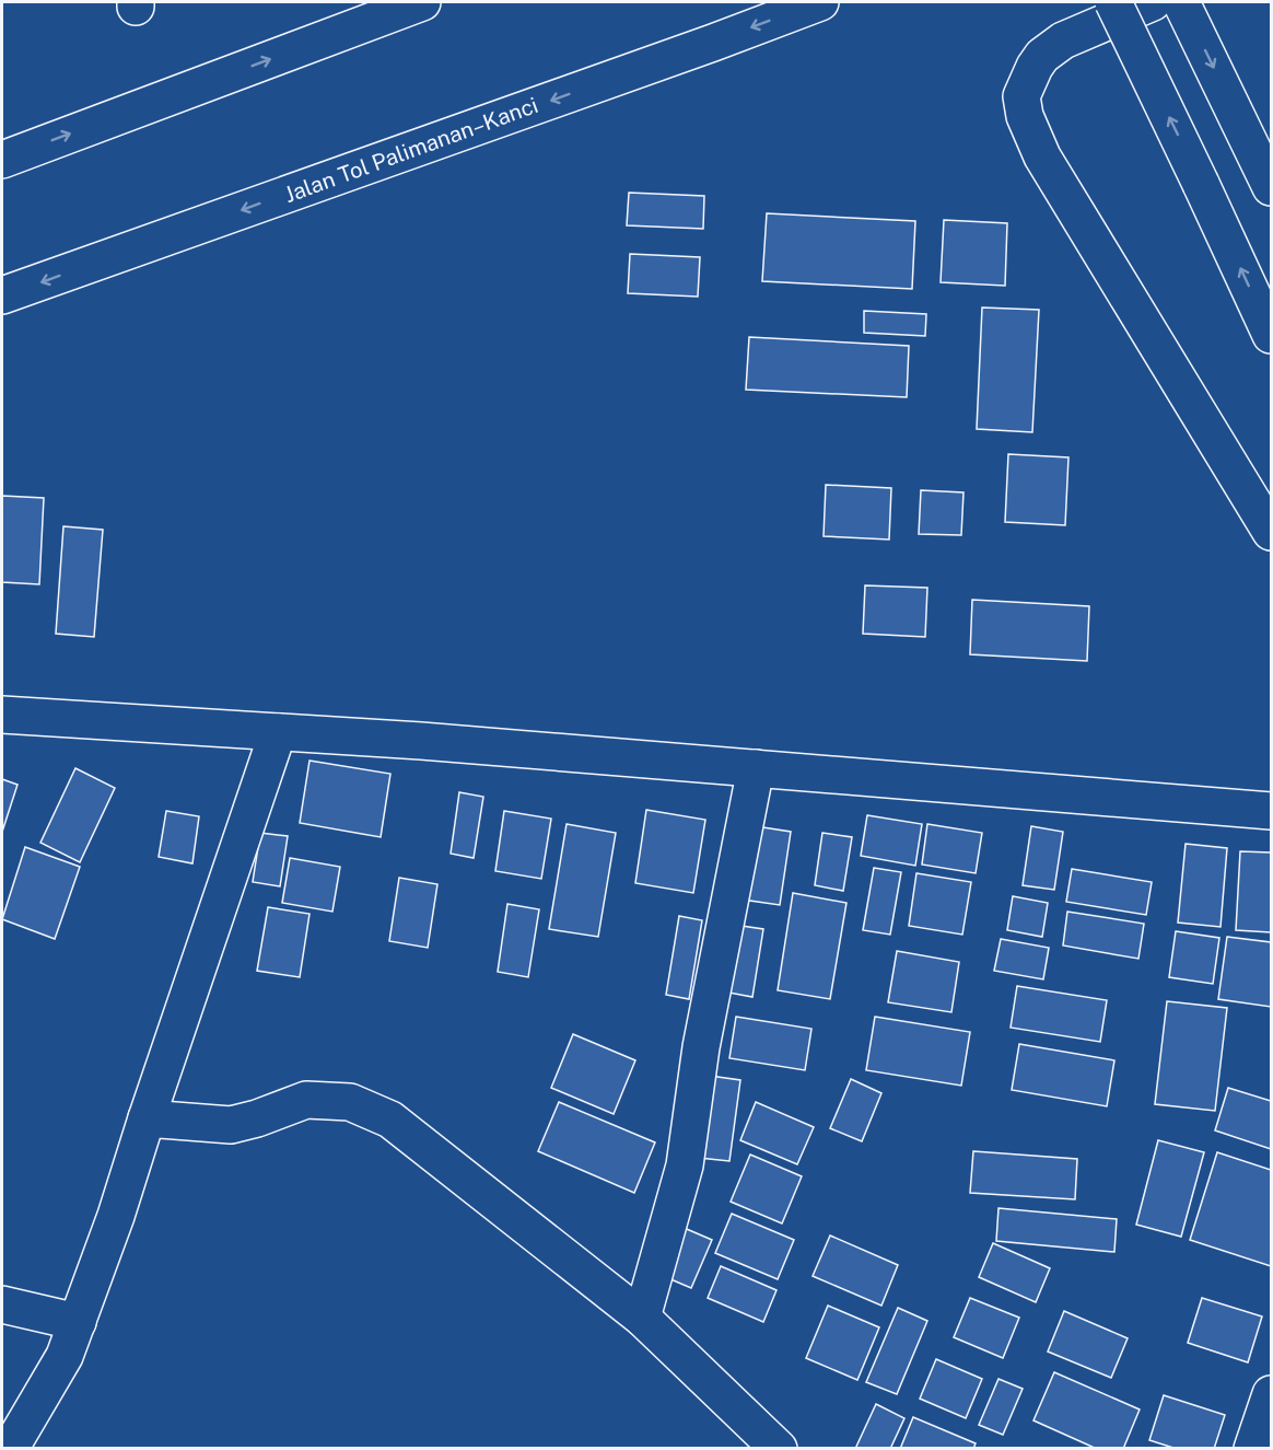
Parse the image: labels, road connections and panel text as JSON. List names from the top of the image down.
{
  "streets": {
    "main road": ["Jalan Tol Palimanan–Kanci"]
  }
}
